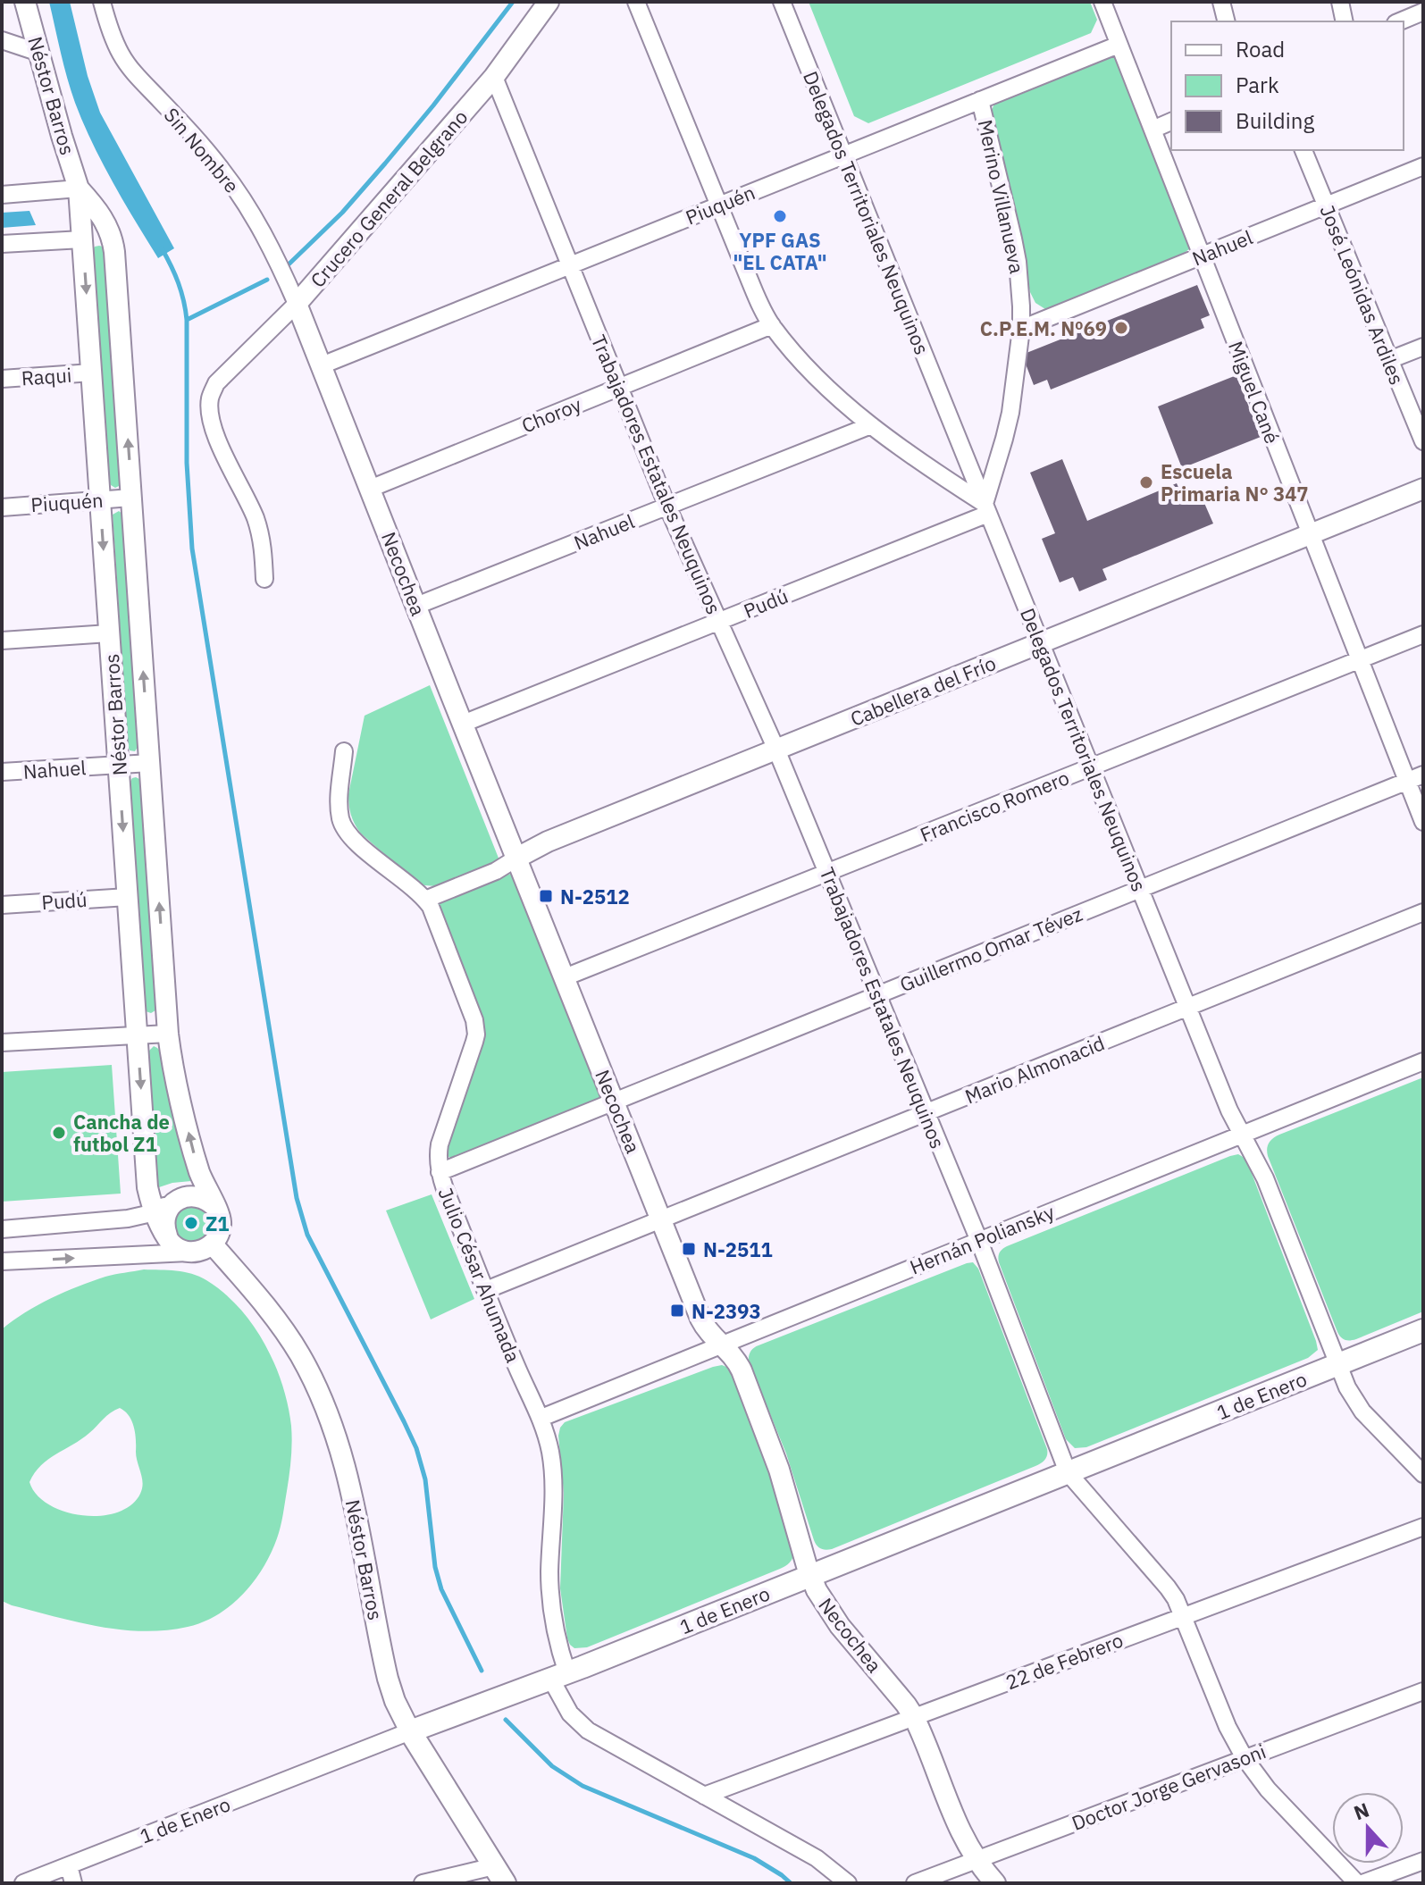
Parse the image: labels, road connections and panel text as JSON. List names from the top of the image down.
{
  "streets": {
    "main road": ["Néstor Barros", "1 de Enero"],
    "street": [
      "Sin Nombre",
      "Merino Villanueva",
      "Crucero General Belgrano",
      "Piuquén",
      "Delegados Territoriales Neuquinos",
      "Nahuel",
      "José Leónidas Ardiles",
      "Raqui",
      "Miguel Cané",
      "Choroy",
      "Trabajadores Estatales Neuquinos",
      "Necochea",
      "Pudú",
      "Cabellera del Frío",
      "Francisco Romero",
      "Guillermo Omar Tévez",
      "Mario Almonacid",
      "Hernán Poliansky",
      "Julio César Ahumada",
      "22 de Febrero",
      "Doctor Jorge Gervasoni"
    ]
  },
  "crossings": [
    ["Néstor Barros", "Piuquén"],
    ["Néstor Barros", "Nahuel"],
    ["Néstor Barros", "Raqui"],
    ["Néstor Barros", "Pudú"],
    ["Néstor Barros", "1 de Enero"],
    ["Sin Nombre", "Crucero General Belgrano"],
    ["Sin Nombre", "Necochea"],
    ["Merino Villanueva", "Piuquén"],
    ["Merino Villanueva", "Delegados Territoriales Neuquinos"],
    ["Merino Villanueva", "Nahuel"],
    ["Merino Villanueva", "Pudú"],
    ["Crucero General Belgrano", "Trabajadores Estatales Neuquinos"],
    ["Crucero General Belgrano", "Necochea"],
    ["Piuquén", "Delegados Territoriales Neuquinos"],
    ["Piuquén", "Miguel Cané"],
    ["Piuquén", "Trabajadores Estatales Neuquinos"],
    ["Piuquén", "Necochea"],
    ["Delegados Territoriales Neuquinos", "Pudú"],
    ["Delegados Territoriales Neuquinos", "Cabellera del Frío"],
    ["Delegados Territoriales Neuquinos", "Francisco Romero"],
    ["Delegados Territoriales Neuquinos", "Guillermo Omar Tévez"],
    ["Delegados Territoriales Neuquinos", "Mario Almonacid"],
    ["Delegados Territoriales Neuquinos", "Hernán Poliansky"],
    ["Delegados Territoriales Neuquinos", "1 de Enero"],
    ["Nahuel", "José Leónidas Ardiles"],
    ["Nahuel", "Miguel Cané"],
    ["Nahuel", "Trabajadores Estatales Neuquinos"],
    ["Nahuel", "Necochea"],
    ["Miguel Cané", "Cabellera del Frío"],
    ["Miguel Cané", "Francisco Romero"],
    ["Miguel Cané", "Guillermo Omar Tévez"],
    ["Choroy", "Trabajadores Estatales Neuquinos"],
    ["Choroy", "Necochea"],
    ["Trabajadores Estatales Neuquinos", "Pudú"],
    ["Trabajadores Estatales Neuquinos", "Cabellera del Frío"],
    ["Trabajadores Estatales Neuquinos", "Francisco Romero"],
    ["Trabajadores Estatales Neuquinos", "Guillermo Omar Tévez"],
    ["Trabajadores Estatales Neuquinos", "Mario Almonacid"],
    ["Trabajadores Estatales Neuquinos", "Hernán Poliansky"],
    ["Trabajadores Estatales Neuquinos", "1 de Enero"],
    ["Trabajadores Estatales Neuquinos", "22 de Febrero"],
    ["Trabajadores Estatales Neuquinos", "Doctor Jorge Gervasoni"],
    ["Necochea", "Pudú"],
    ["Necochea", "Cabellera del Frío"],
    ["Necochea", "Francisco Romero"],
    ["Necochea", "Guillermo Omar Tévez"],
    ["Necochea", "Mario Almonacid"],
    ["Necochea", "Hernán Poliansky"],
    ["Necochea", "1 de Enero"],
    ["Necochea", "22 de Febrero"],
    ["Necochea", "Doctor Jorge Gervasoni"],
    ["Cabellera del Frío", "Julio César Ahumada"],
    ["Guillermo Omar Tévez", "Julio César Ahumada"],
    ["Mario Almonacid", "Julio César Ahumada"],
    ["Hernán Poliansky", "Julio César Ahumada"],
    ["Julio César Ahumada", "1 de Enero"],
    ["Julio César Ahumada", "22 de Febrero"]
  ],
  "places": {
    "other": [
      "YPF GAS \"EL CATA\"",
      "C.P.E.M. Nº69",
      "Escuela Primaria N° 347",
      "Cancha de futbol Z1",
      "Z1"
    ],
    "transit": ["N-2512", "N-2511", "N-2393"]
  },
  "legend": ["Road", "Park", "Building"],
  "north": "top"
}
